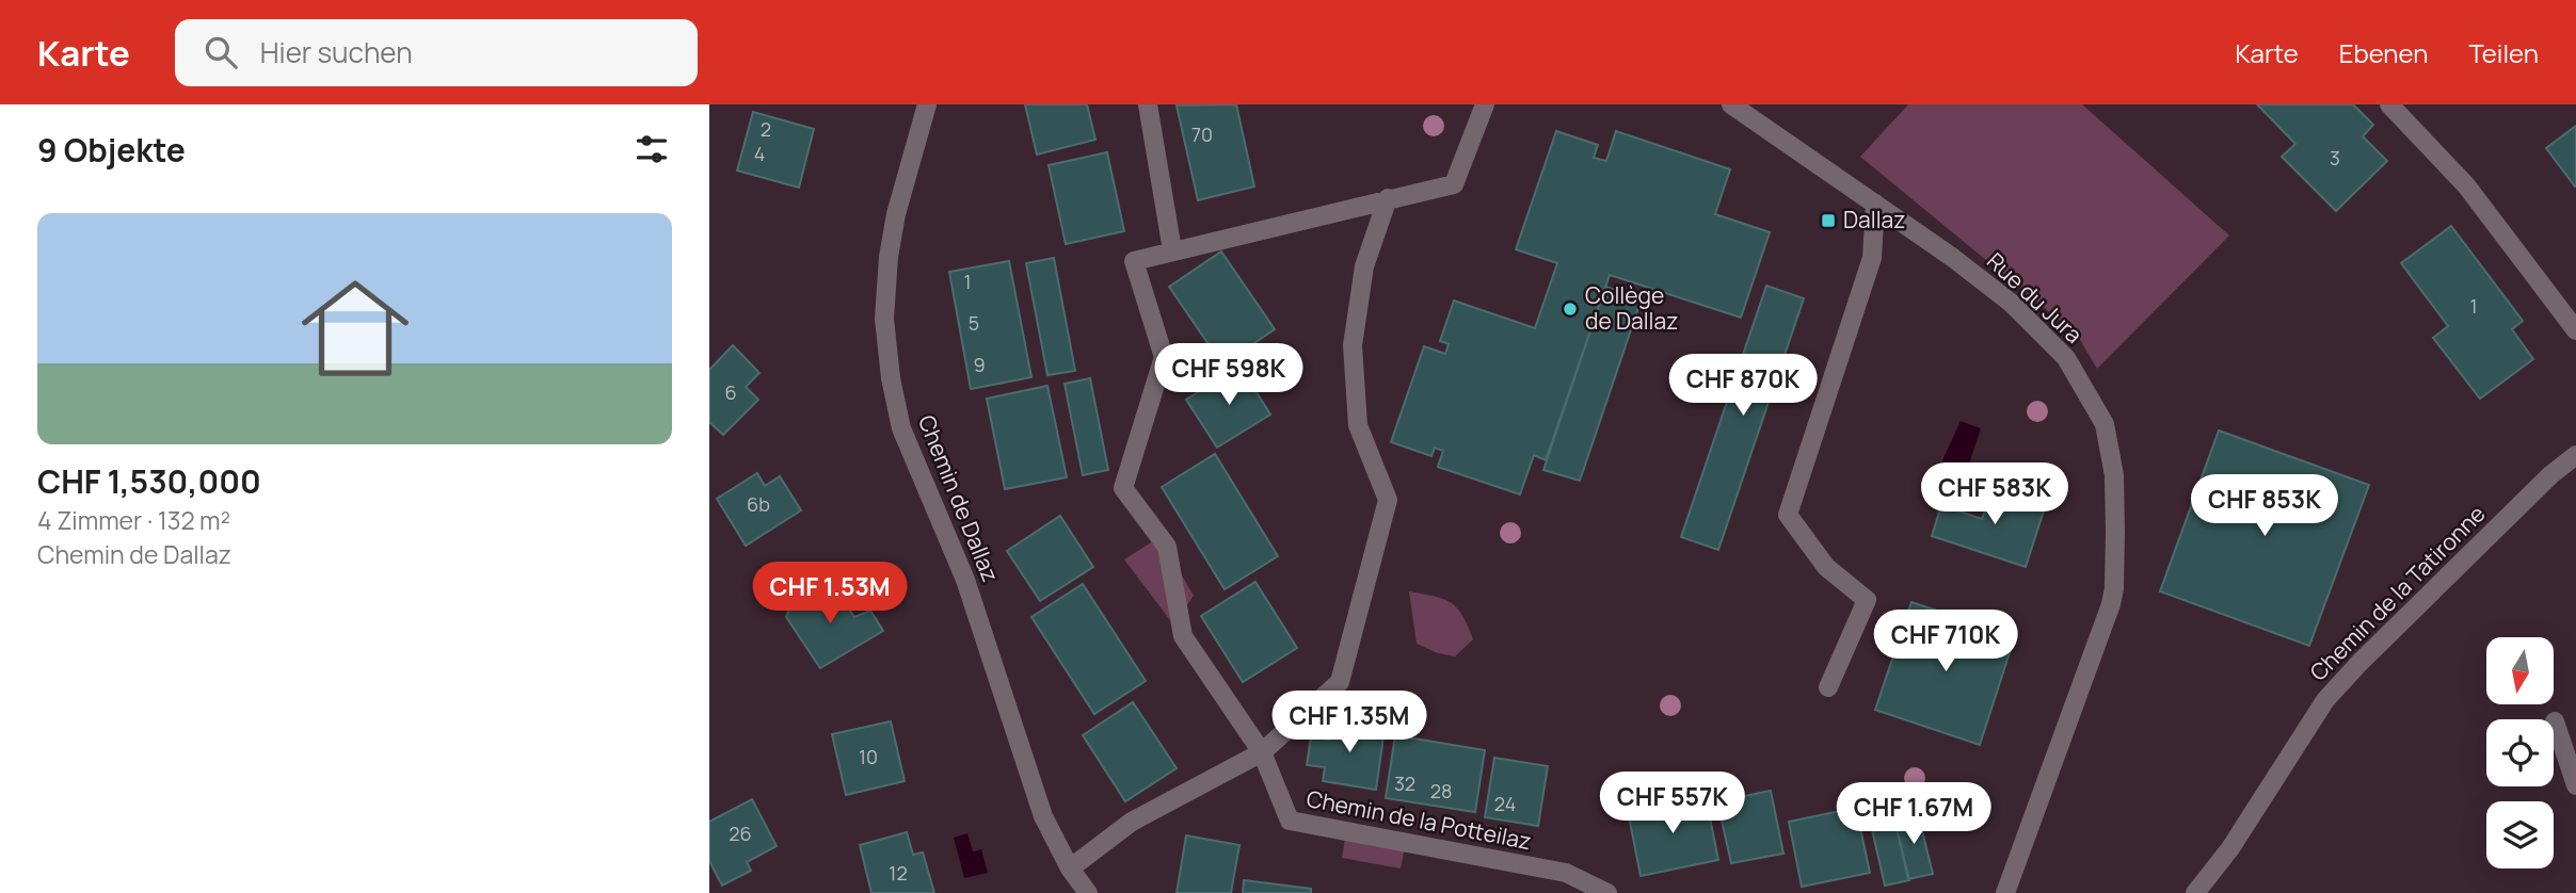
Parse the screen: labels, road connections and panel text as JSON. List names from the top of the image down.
{
  "streets": {
    "street": [
      "Rue du Jura",
      "Chemin de Dallaz",
      "Chemin de la Tatironne",
      "Chemin de la Potteilaz"
    ]
  },
  "places": {
    "transit": ["Dallaz"],
    "other": ["Collège de Dallaz"]
  },
  "house_numbers": [
    "2",
    "70",
    "4",
    "3",
    "1",
    "1",
    "5",
    "9",
    "6",
    "6b",
    "10",
    "32",
    "28",
    "24",
    "26",
    "12"
  ],
  "north": "bottom",
  "page": {
    "header": "Karte",
    "search": "Hier suchen",
    "nav": ["Karte", "Ebenen", "Teilen"],
    "heading": "9 Objekte",
    "list": [
      {
        "name": "CHF 1,530,000",
        "note": "4 Zimmer · 132 m² · Chemin de Dallaz"
      }
    ],
    "price": [
      "CHF 598K",
      "CHF 870K",
      "CHF 583K",
      "CHF 853K",
      "CHF 1.53M",
      "CHF 710K",
      "CHF 1.35M",
      "CHF 557K",
      "CHF 1.67M"
    ]
  }
}
